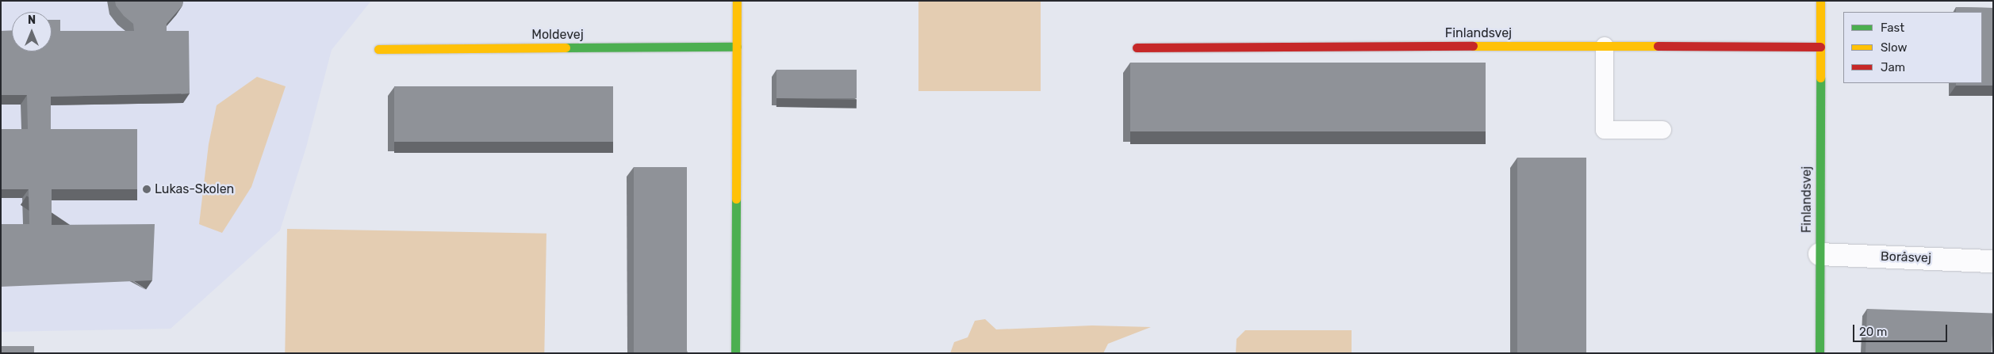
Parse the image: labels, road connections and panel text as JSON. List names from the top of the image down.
{
  "streets": {
    "street": ["Finlandsvej", "Moldevej", "Boråsvej"]
  },
  "crossings": [
    ["Finlandsvej", "Boråsvej"]
  ],
  "places": ["Lukas-Skolen"],
  "legend": ["Fast", "Slow", "Jam"],
  "scale_bar": "20 m",
  "north": "top"
}
